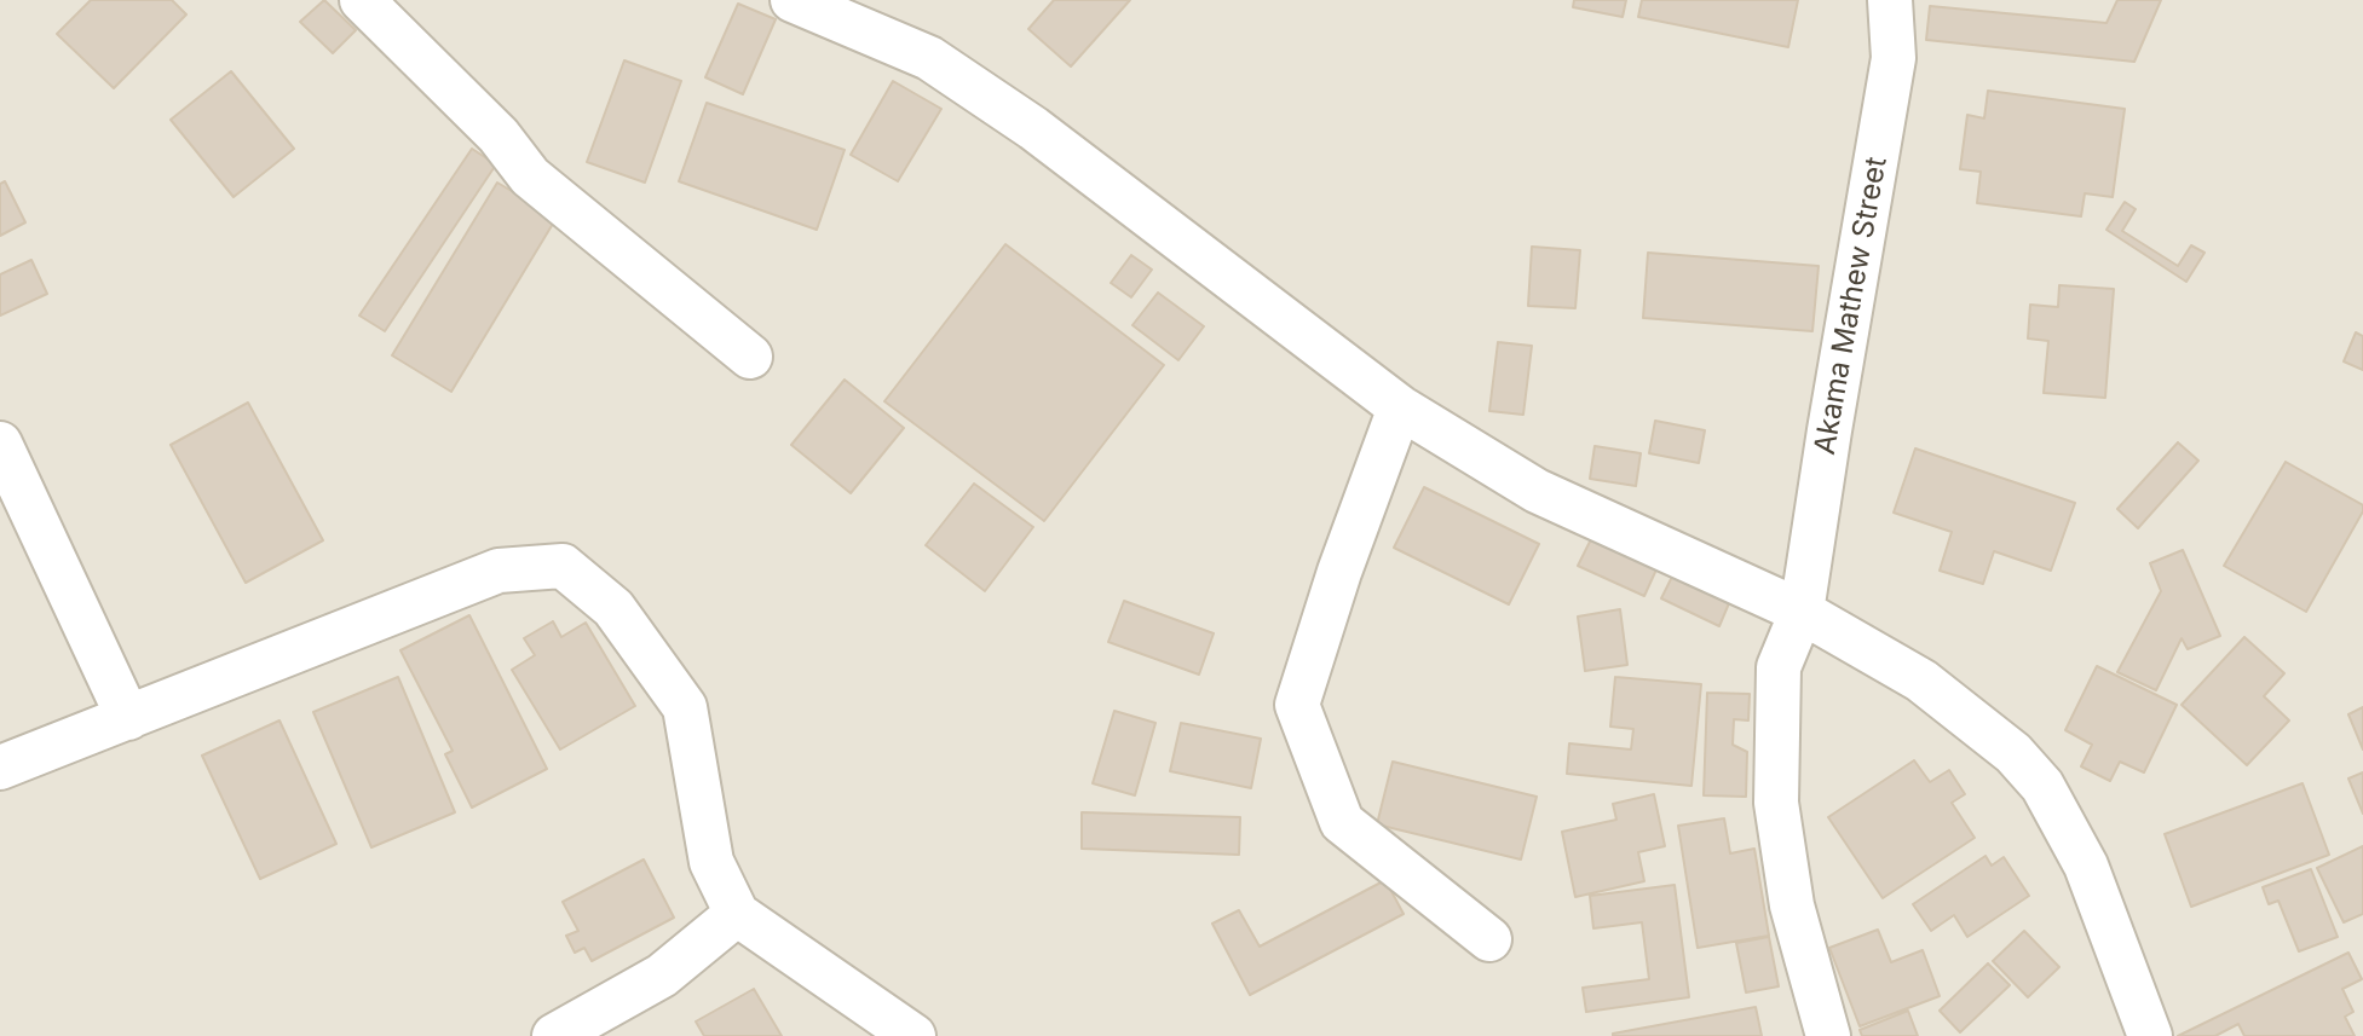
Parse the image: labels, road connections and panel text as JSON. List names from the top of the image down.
{
  "streets": {
    "street": ["Akama Mathew Street"]
  }
}
